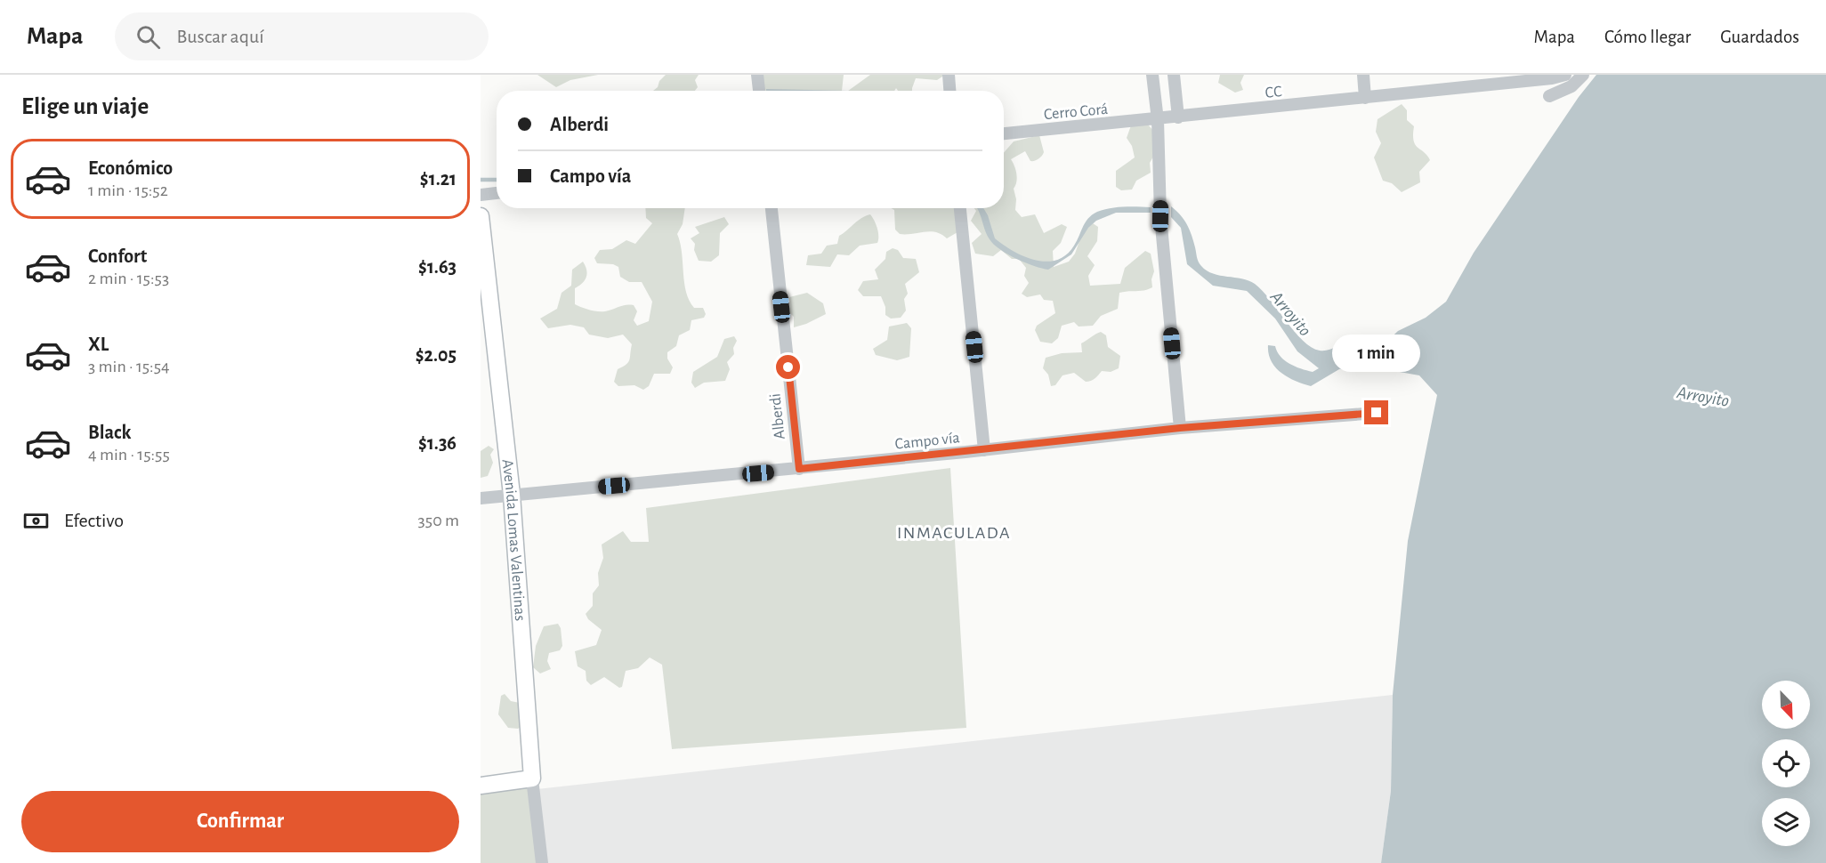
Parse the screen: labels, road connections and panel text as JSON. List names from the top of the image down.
{
  "streets": {
    "street": [
      "CC",
      "Cerro Corá",
      "Alberdi",
      "Campo vía",
      "Avenida Lomas Valentinas"
    ]
  },
  "crossings": [
    ["CC", "Cerro Corá"],
    ["Alberdi", "Campo vía"],
    ["Campo vía", "Avenida Lomas Valentinas"]
  ],
  "districts": ["INMACULADA"],
  "water": ["Arroyito"],
  "north": "bottom right",
  "page": {
    "header": "Mapa",
    "search": "Buscar aquí",
    "nav": ["Mapa", "Cómo llegar", "Guardados"],
    "heading": "Elige un viaje",
    "banner": ["Alberdi", "Campo vía"],
    "list": [
      {
        "name": "Económico",
        "note": "1 min · 15:52",
        "value": "$1.21"
      },
      {
        "name": "Confort",
        "note": "2 min · 15:53",
        "value": "$1.63"
      },
      {
        "name": "XL",
        "note": "3 min · 15:54",
        "value": "$2.05"
      },
      {
        "name": "Black",
        "note": "4 min · 15:55",
        "value": "$1.36"
      }
    ],
    "bubble": "1 min",
    "pay": ["Efectivo", "350 m"],
    "buttons": "Confirmar"
  }
}
